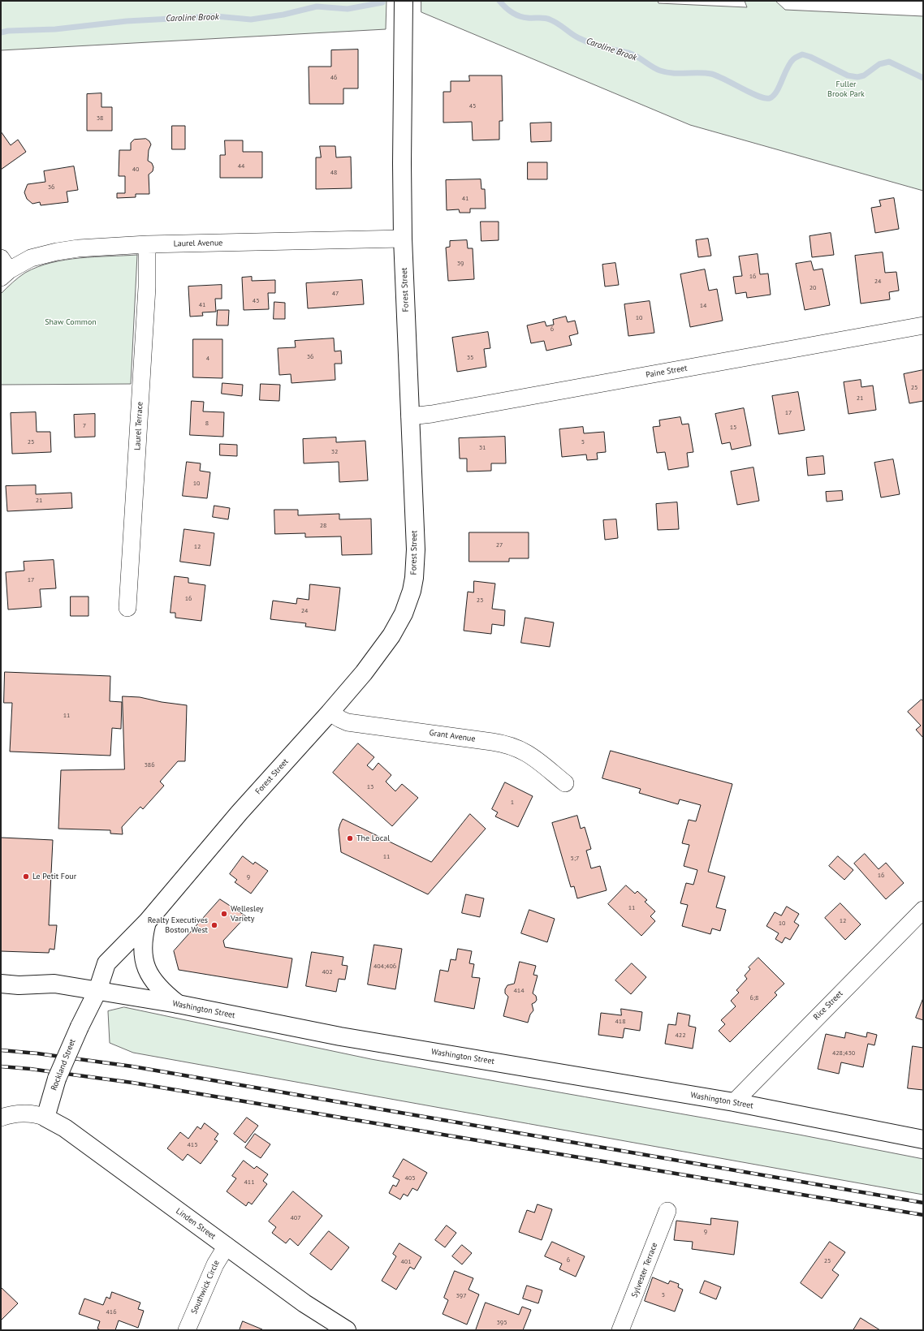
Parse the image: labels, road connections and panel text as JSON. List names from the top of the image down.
{
  "streets": {
    "street": [
      "Laurel Avenue",
      "Forest Street",
      "Paine Street",
      "Laurel Terrace",
      "Grant Avenue",
      "Rice Street",
      "Washington Street",
      "Rockland Street",
      "Linden Street",
      "Sylvester Terrace",
      "Southwick Circle"
    ]
  },
  "crossings": [
    ["Laurel Avenue", "Forest Street"],
    ["Laurel Avenue", "Laurel Terrace"],
    ["Forest Street", "Paine Street"],
    ["Forest Street", "Grant Avenue"],
    ["Forest Street", "Washington Street"],
    ["Forest Street", "Rockland Street"],
    ["Rice Street", "Washington Street"],
    ["Washington Street", "Rockland Street"],
    ["Rockland Street", "Linden Street"],
    ["Linden Street", "Southwick Circle"]
  ],
  "water": ["Caroline Brook"],
  "parks": ["Fuller Brook Park", "Shaw Common"],
  "places": [
    "The Local",
    "Le Petit Four",
    "Wellesley Variety",
    "Realty Executives Boston West"
  ],
  "house_numbers": [
    "46",
    "45",
    "38",
    "44",
    "40",
    "48",
    "36",
    "41",
    "39",
    "16",
    "24",
    "20",
    "47",
    "43",
    "41",
    "14",
    "10",
    "6",
    "36",
    "35",
    "4",
    "25",
    "21",
    "17",
    "8",
    "7",
    "15",
    "25",
    "5",
    "31",
    "32",
    "10",
    "21",
    "28",
    "27",
    "12",
    "17",
    "16",
    "23",
    "24",
    "11",
    "386",
    "13",
    "1",
    "11",
    "5;7",
    "16",
    "9",
    "11",
    "12",
    "10",
    "404;406",
    "402",
    "414",
    "6;8",
    "418",
    "422",
    "428;430",
    "415",
    "405",
    "411",
    "407",
    "9",
    "6",
    "25",
    "401",
    "5",
    "397",
    "416",
    "395"
  ]
}
